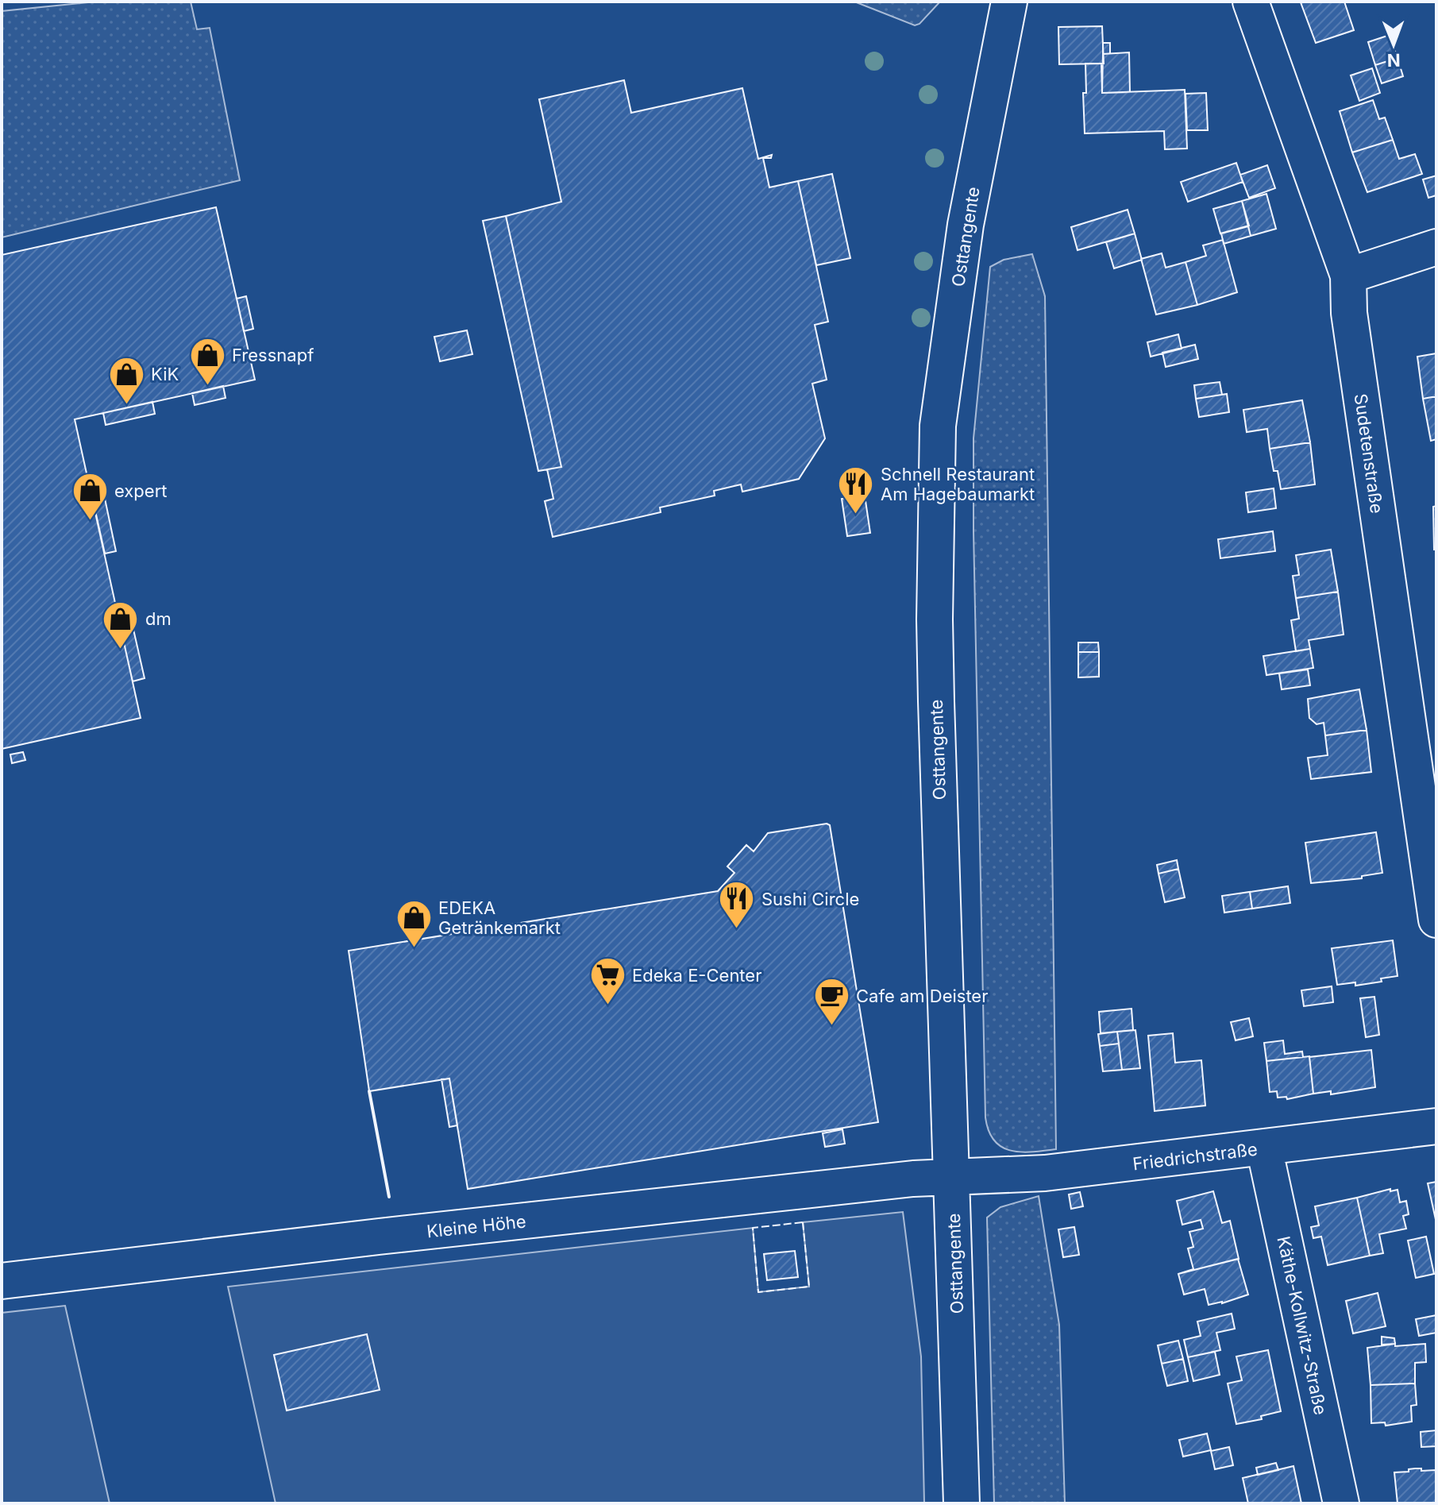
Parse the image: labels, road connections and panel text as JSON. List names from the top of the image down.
{
  "streets": {
    "street": [
      "Osttangente",
      "Sudetenstraße",
      "Friedrichstraße",
      "Kleine Höhe",
      "Käthe-Kollwitz-Straße"
    ]
  },
  "crossings": [
    ["Osttangente", "Friedrichstraße"],
    ["Osttangente", "Kleine Höhe"],
    ["Friedrichstraße", "Kleine Höhe"],
    ["Friedrichstraße", "Käthe-Kollwitz-Straße"]
  ],
  "places": {
    "shop": [
      "Fressnapf",
      "KiK",
      "expert",
      "dm",
      "EDEKA Getränkemarkt"
    ],
    "restaurant": ["Schnell Restaurant Am Hagebaumarkt", "Sushi Circle"],
    "supermarket": ["Edeka E-Center"],
    "cafe": ["Cafe am Deister"]
  },
  "north": "bottom"
}
